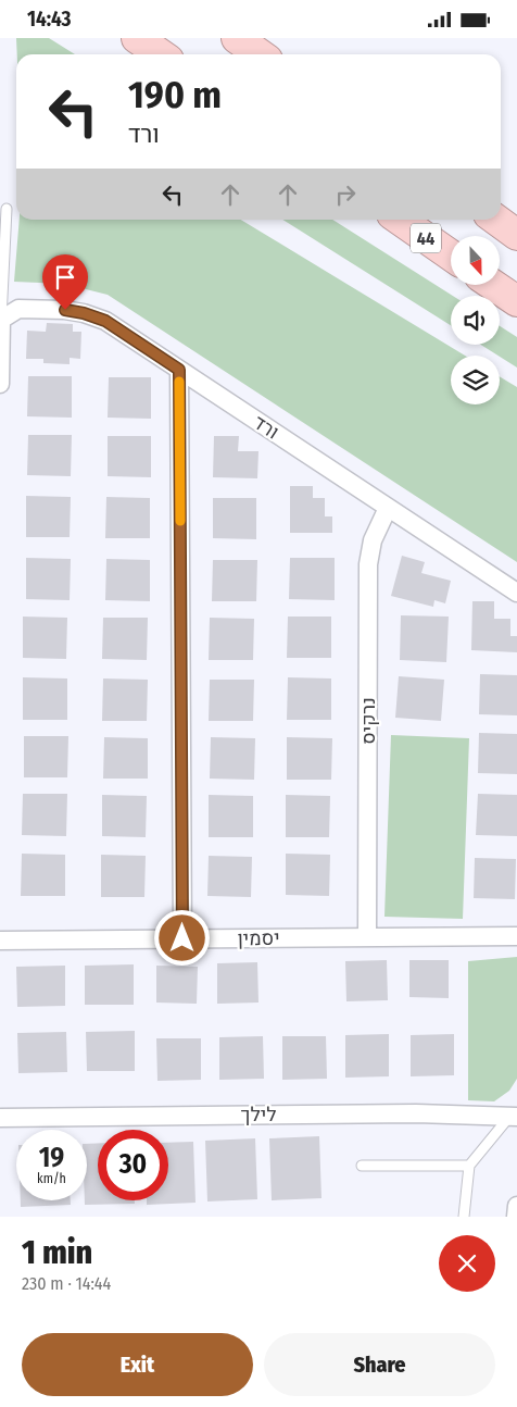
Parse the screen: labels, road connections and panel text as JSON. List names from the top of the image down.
{
  "streets": {
    "highway": ["44"],
    "street": [
      "ורד",
      "נרקיס",
      "יסמין",
      "לילך"
    ]
  },
  "crossings": [
    ["ורד", "נרקיס"],
    ["נרקיס", "יסמין"]
  ],
  "north": "bottom",
  "page": {
    "status": "14:43",
    "turn": ["190 m", "ורד"],
    "speed": "19 km/h",
    "limit": "30",
    "heading": ["1 min", "230 m · 14:44"],
    "buttons": ["Exit", "Share"]
  }
}
